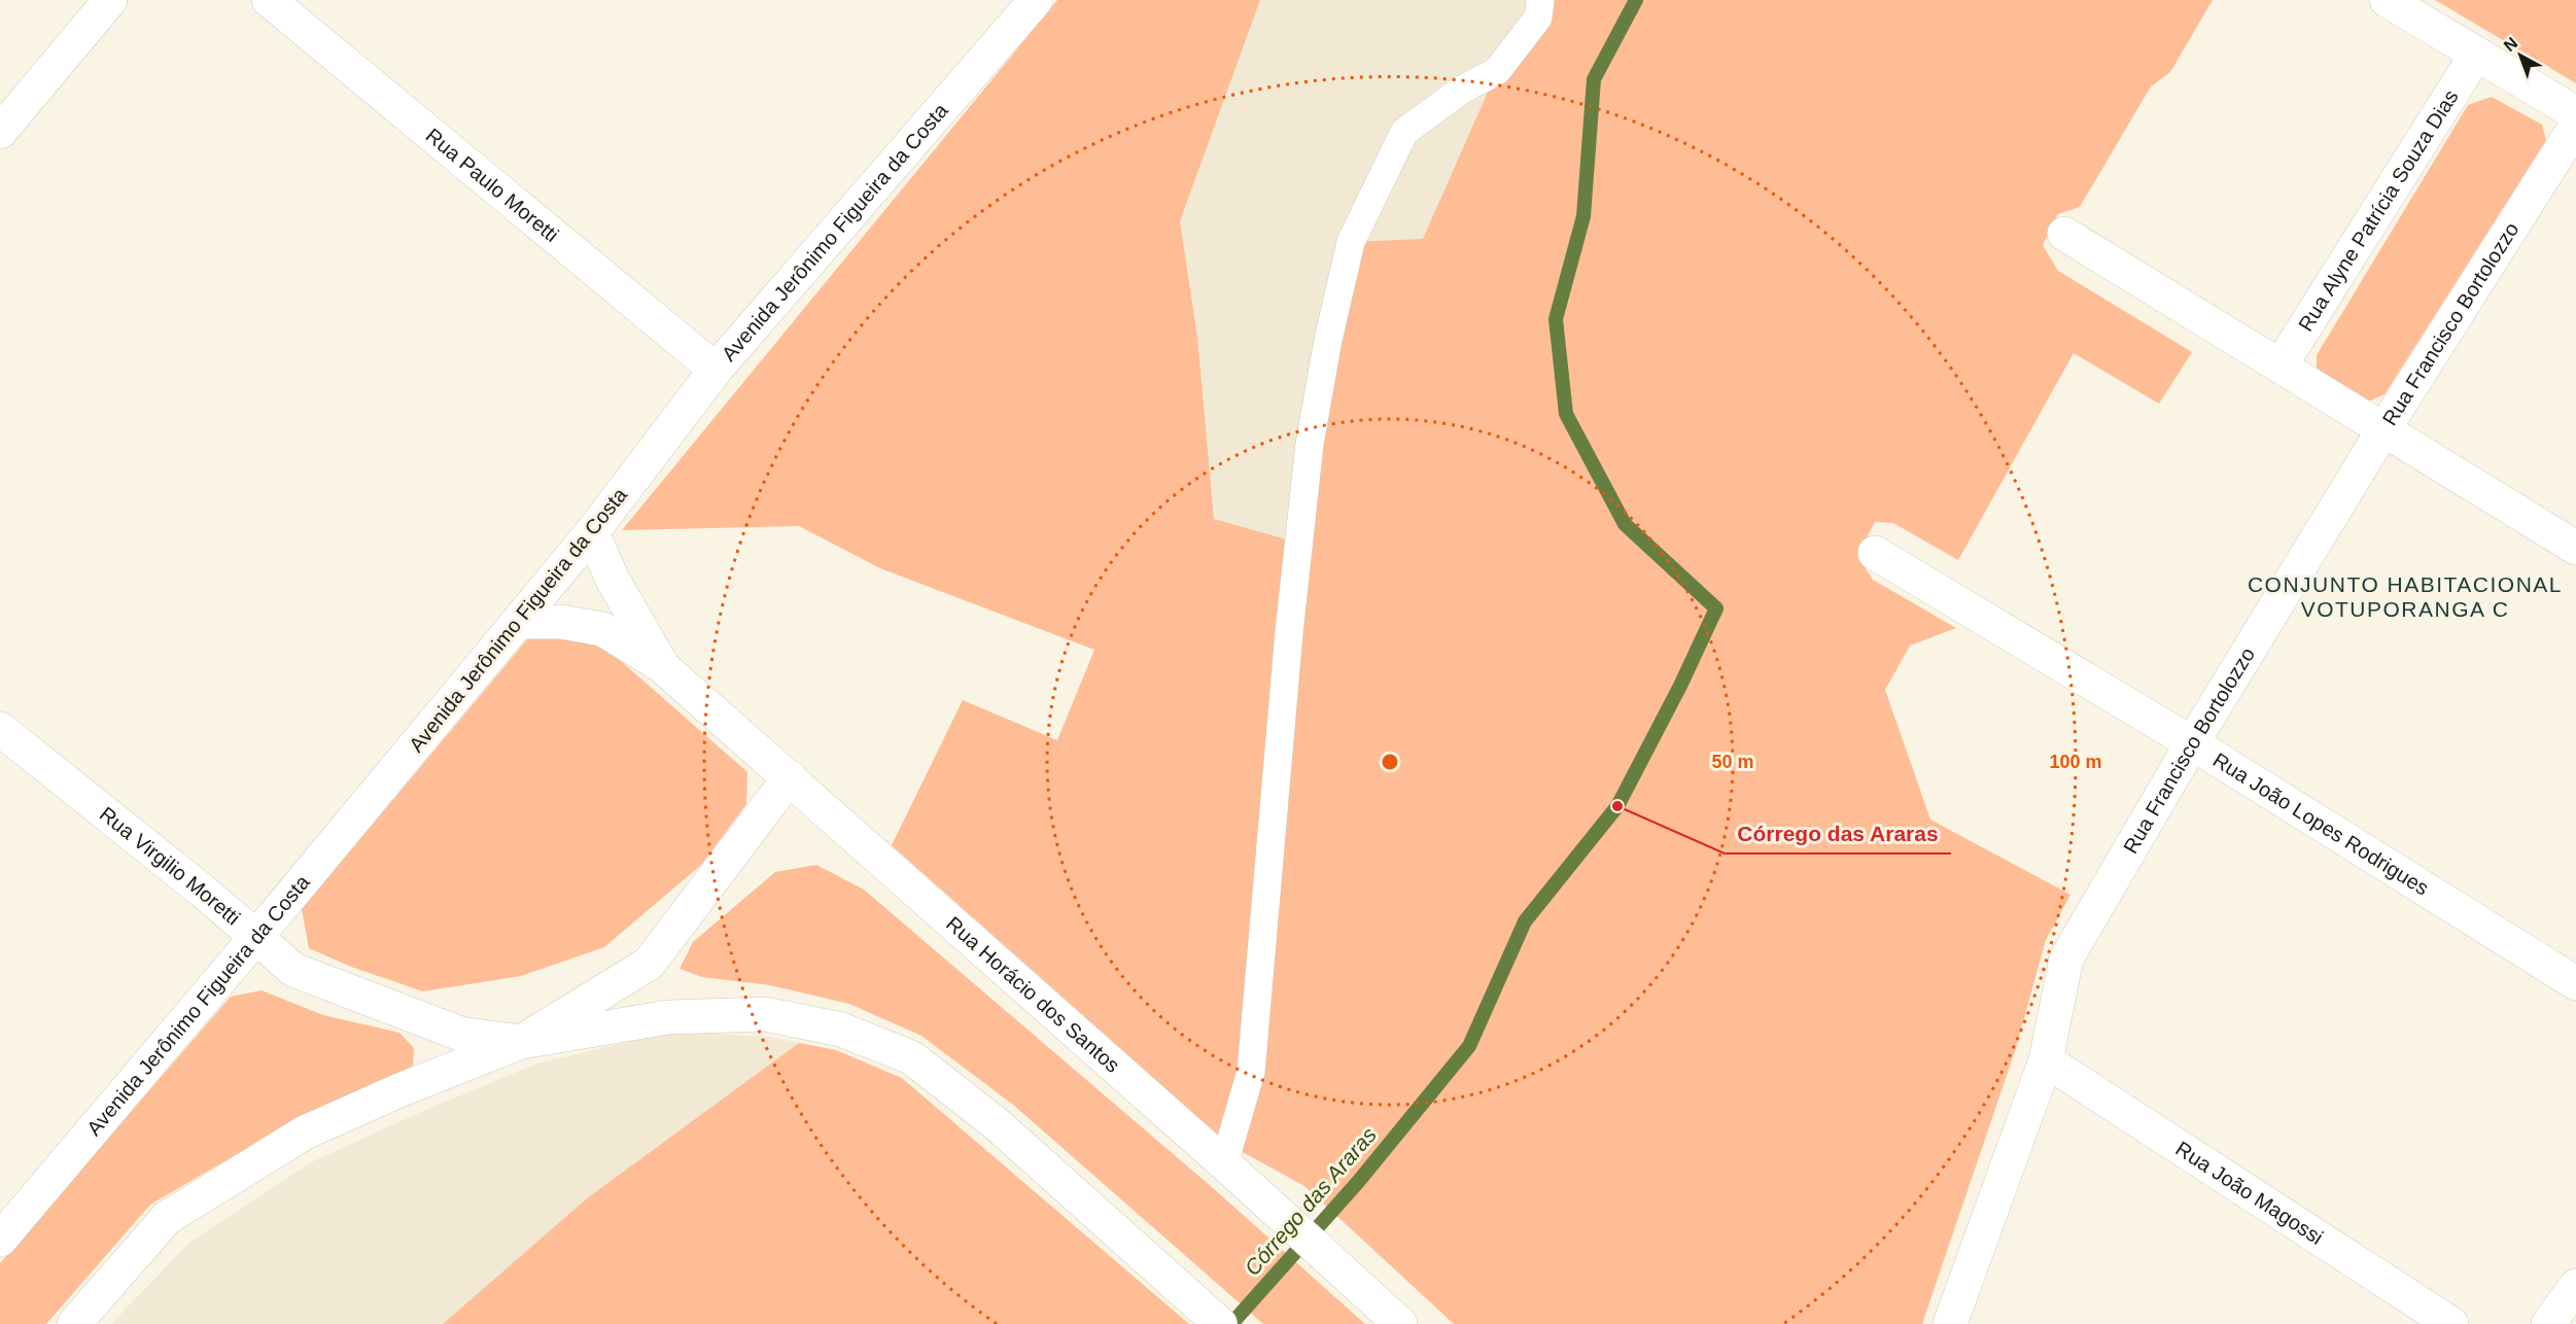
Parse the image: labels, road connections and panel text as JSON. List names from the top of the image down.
{
  "streets": {
    "street": [
      "Rua Paulo Moretti",
      "Rua Alyne Patrícia Souza Dias",
      "Avenida Jerônimo Figueira da Costa",
      "Rua Francisco Bortolozzo",
      "Rua João Lopes Rodrigues",
      "Rua Virgilio Moretti",
      "Rua Horácio dos Santos",
      "Rua João Magossi"
    ]
  },
  "crossings": [
    ["Rua Paulo Moretti", "Avenida Jerônimo Figueira da Costa"],
    ["Avenida Jerônimo Figueira da Costa", "Rua Virgilio Moretti"],
    ["Avenida Jerônimo Figueira da Costa", "Rua Horácio dos Santos"],
    ["Rua Francisco Bortolozzo", "Rua João Lopes Rodrigues"],
    ["Rua Francisco Bortolozzo", "Rua João Magossi"]
  ],
  "districts": ["CONJUNTO HABITACIONAL VOTUPORANGA C"],
  "water": ["Córrego das Araras"],
  "places": ["Córrego das Araras"],
  "north": "top left",
  "rings": ["50 m", "100 m"]
}
